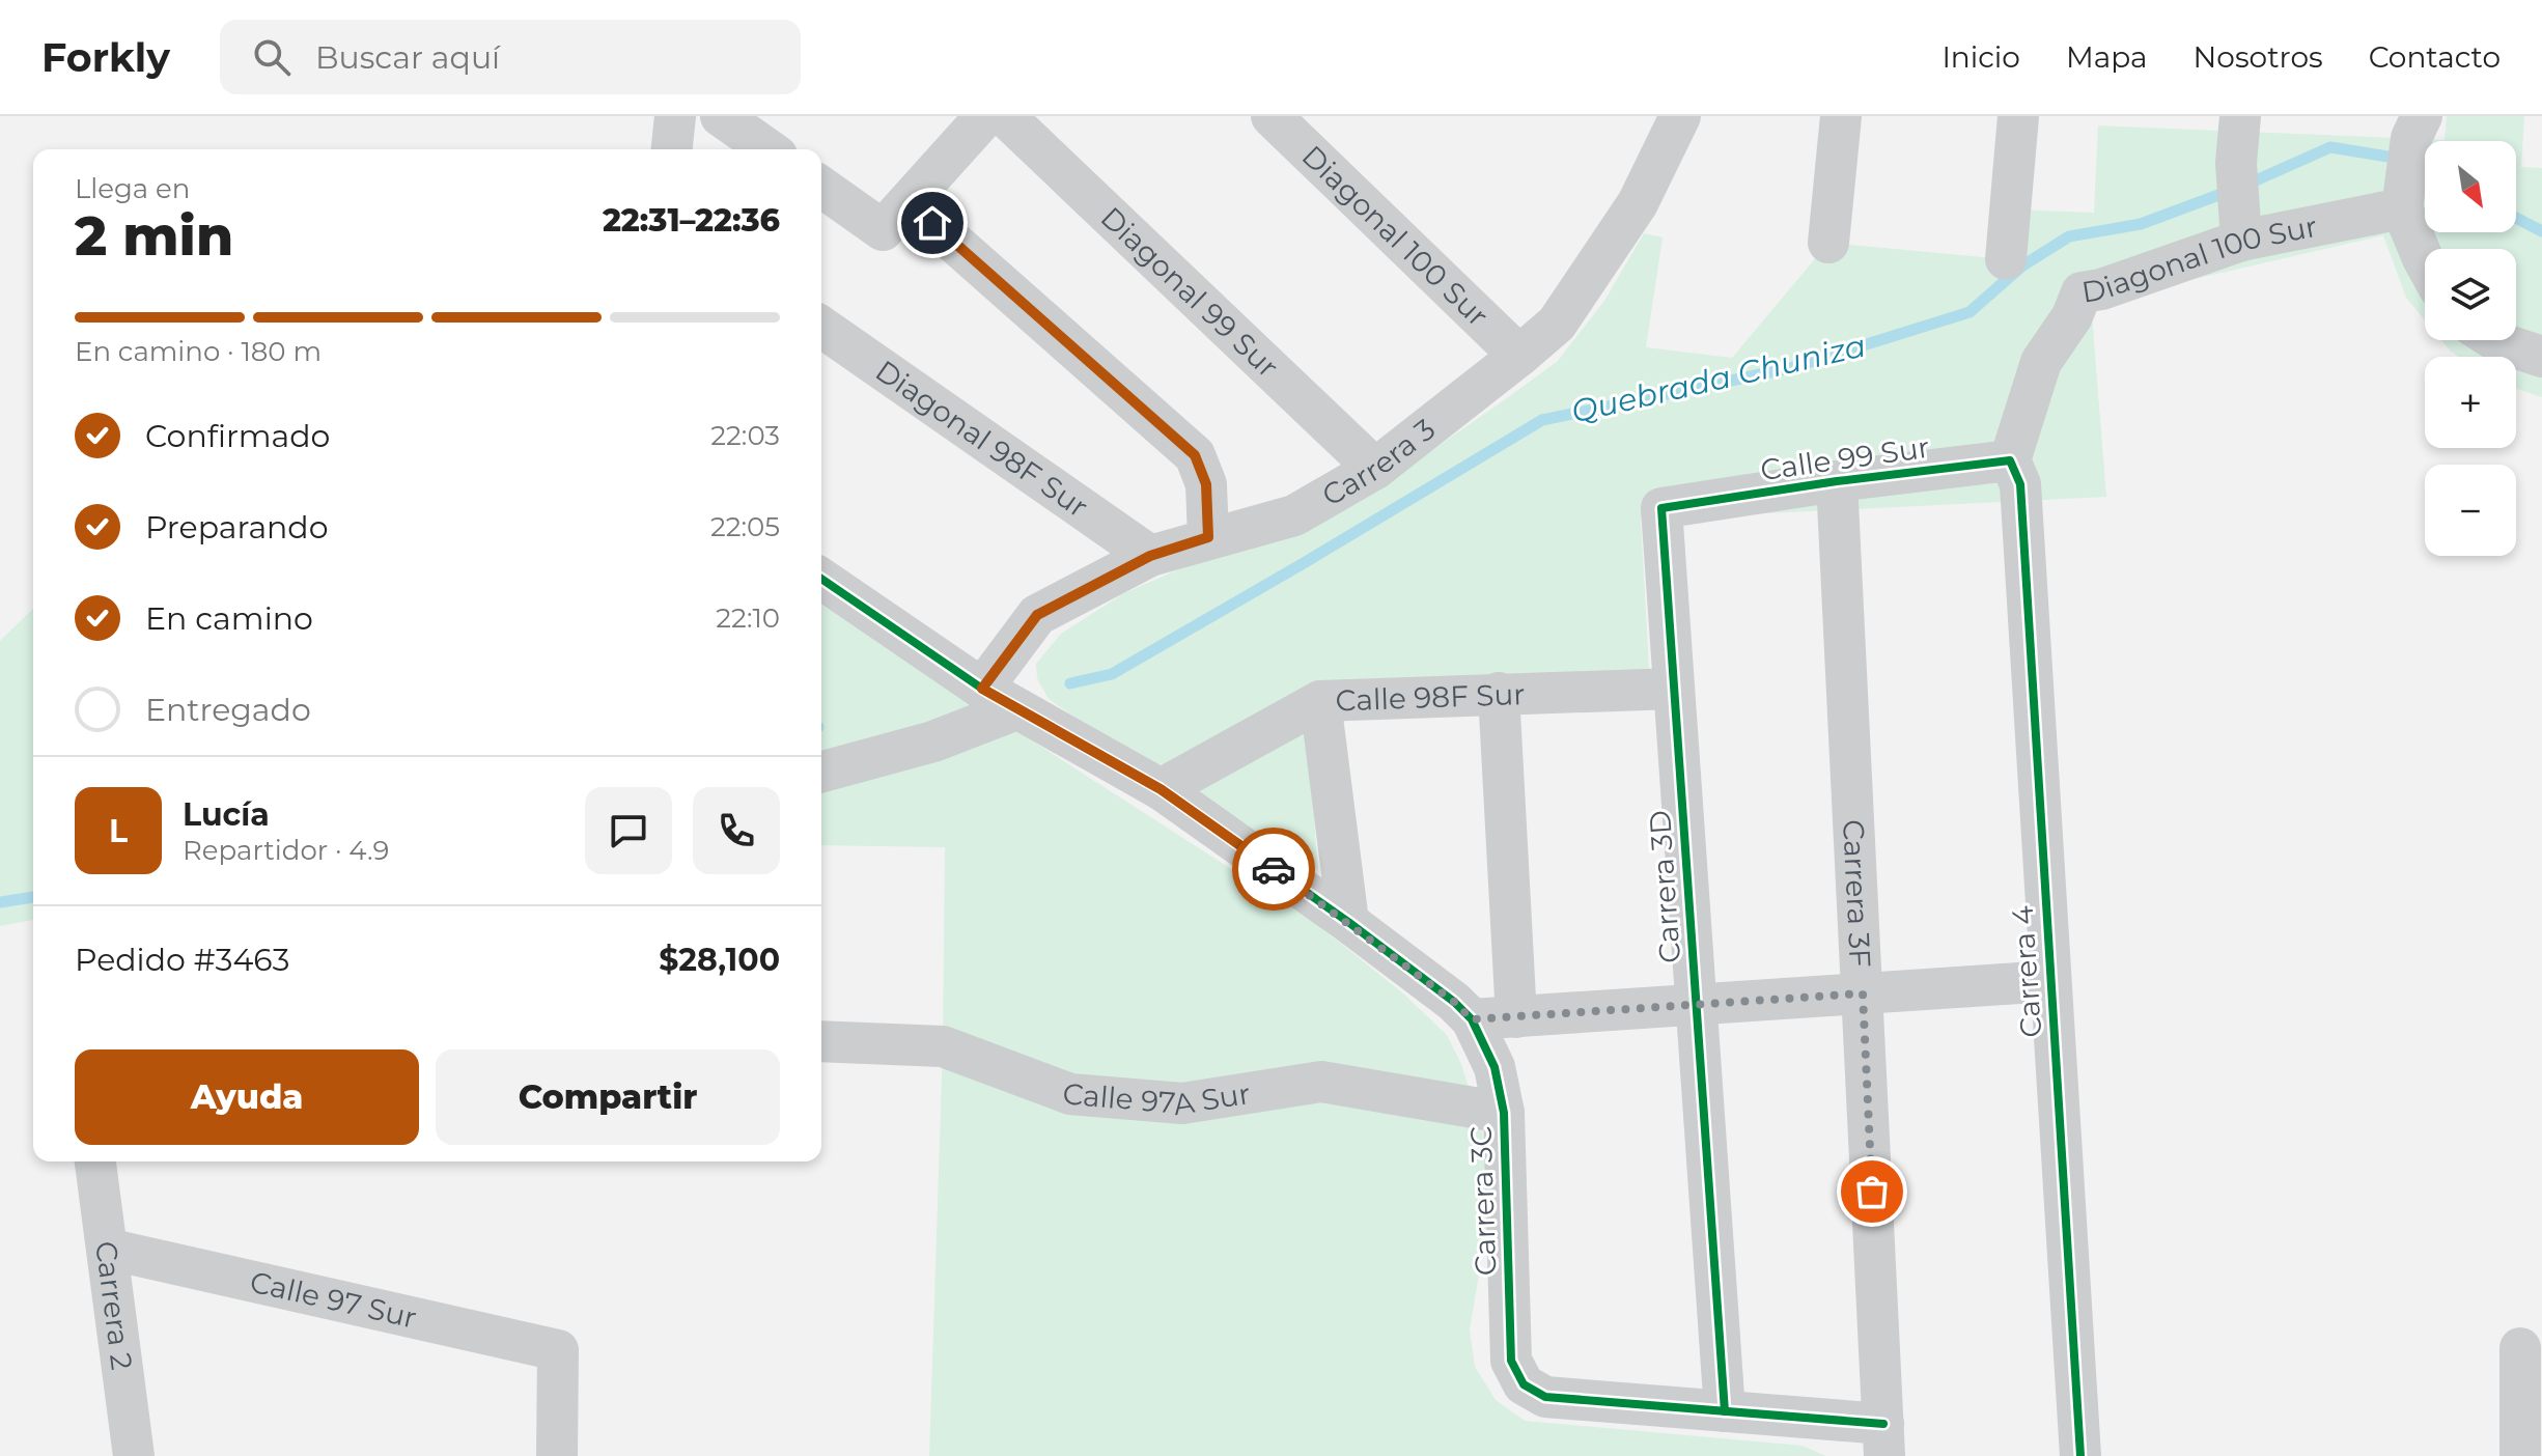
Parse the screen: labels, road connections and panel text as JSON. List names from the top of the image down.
{
  "streets": {
    "street": [
      "Diagonal 100 Sur",
      "Diagonal 99 Sur",
      "Diagonal 98F Sur",
      "Calle 99 Sur",
      "Carrera 3",
      "Calle 98F Sur",
      "Carrera 3D",
      "Carrera 3F",
      "Carrera 4",
      "Calle 97A Sur",
      "Carrera 3C",
      "Calle 97 Sur",
      "Carrera 2"
    ]
  },
  "crossings": [
    ["Diagonal 100 Sur", "Calle 99 Sur"],
    ["Diagonal 100 Sur", "Carrera 3"],
    ["Diagonal 100 Sur", "Carrera 4"],
    ["Diagonal 99 Sur", "Carrera 3"],
    ["Diagonal 98F Sur", "Carrera 3"],
    ["Calle 99 Sur", "Carrera 3D"],
    ["Calle 99 Sur", "Carrera 3F"],
    ["Calle 99 Sur", "Carrera 4"],
    ["Calle 98F Sur", "Carrera 3D"],
    ["Carrera 3D", "Carrera 3C"],
    ["Calle 97A Sur", "Carrera 3C"],
    ["Calle 97 Sur", "Carrera 2"]
  ],
  "water": ["Quebrada Chuniza"],
  "north": "bottom right",
  "page": {
    "header": "Forkly",
    "search": "Buscar aquí",
    "nav": [
      "Inicio",
      "Mapa",
      "Nosotros",
      "Contacto"
    ],
    "map_buttons": ["+", "−"],
    "heading": ["2 min", "Llega en", "22:31–22:36"],
    "panel": [
      "Lucía",
      "Repartidor · 4.9",
      "Pedido #3463",
      "$28,100"
    ],
    "bar": "En camino · 180 m",
    "list": [
      ["Confirmado", "22:03"],
      ["Preparando", "22:05"],
      ["En camino", "22:10"],
      "Entregado"
    ],
    "round": "L",
    "buttons": ["Ayuda", "Compartir"]
  }
}
